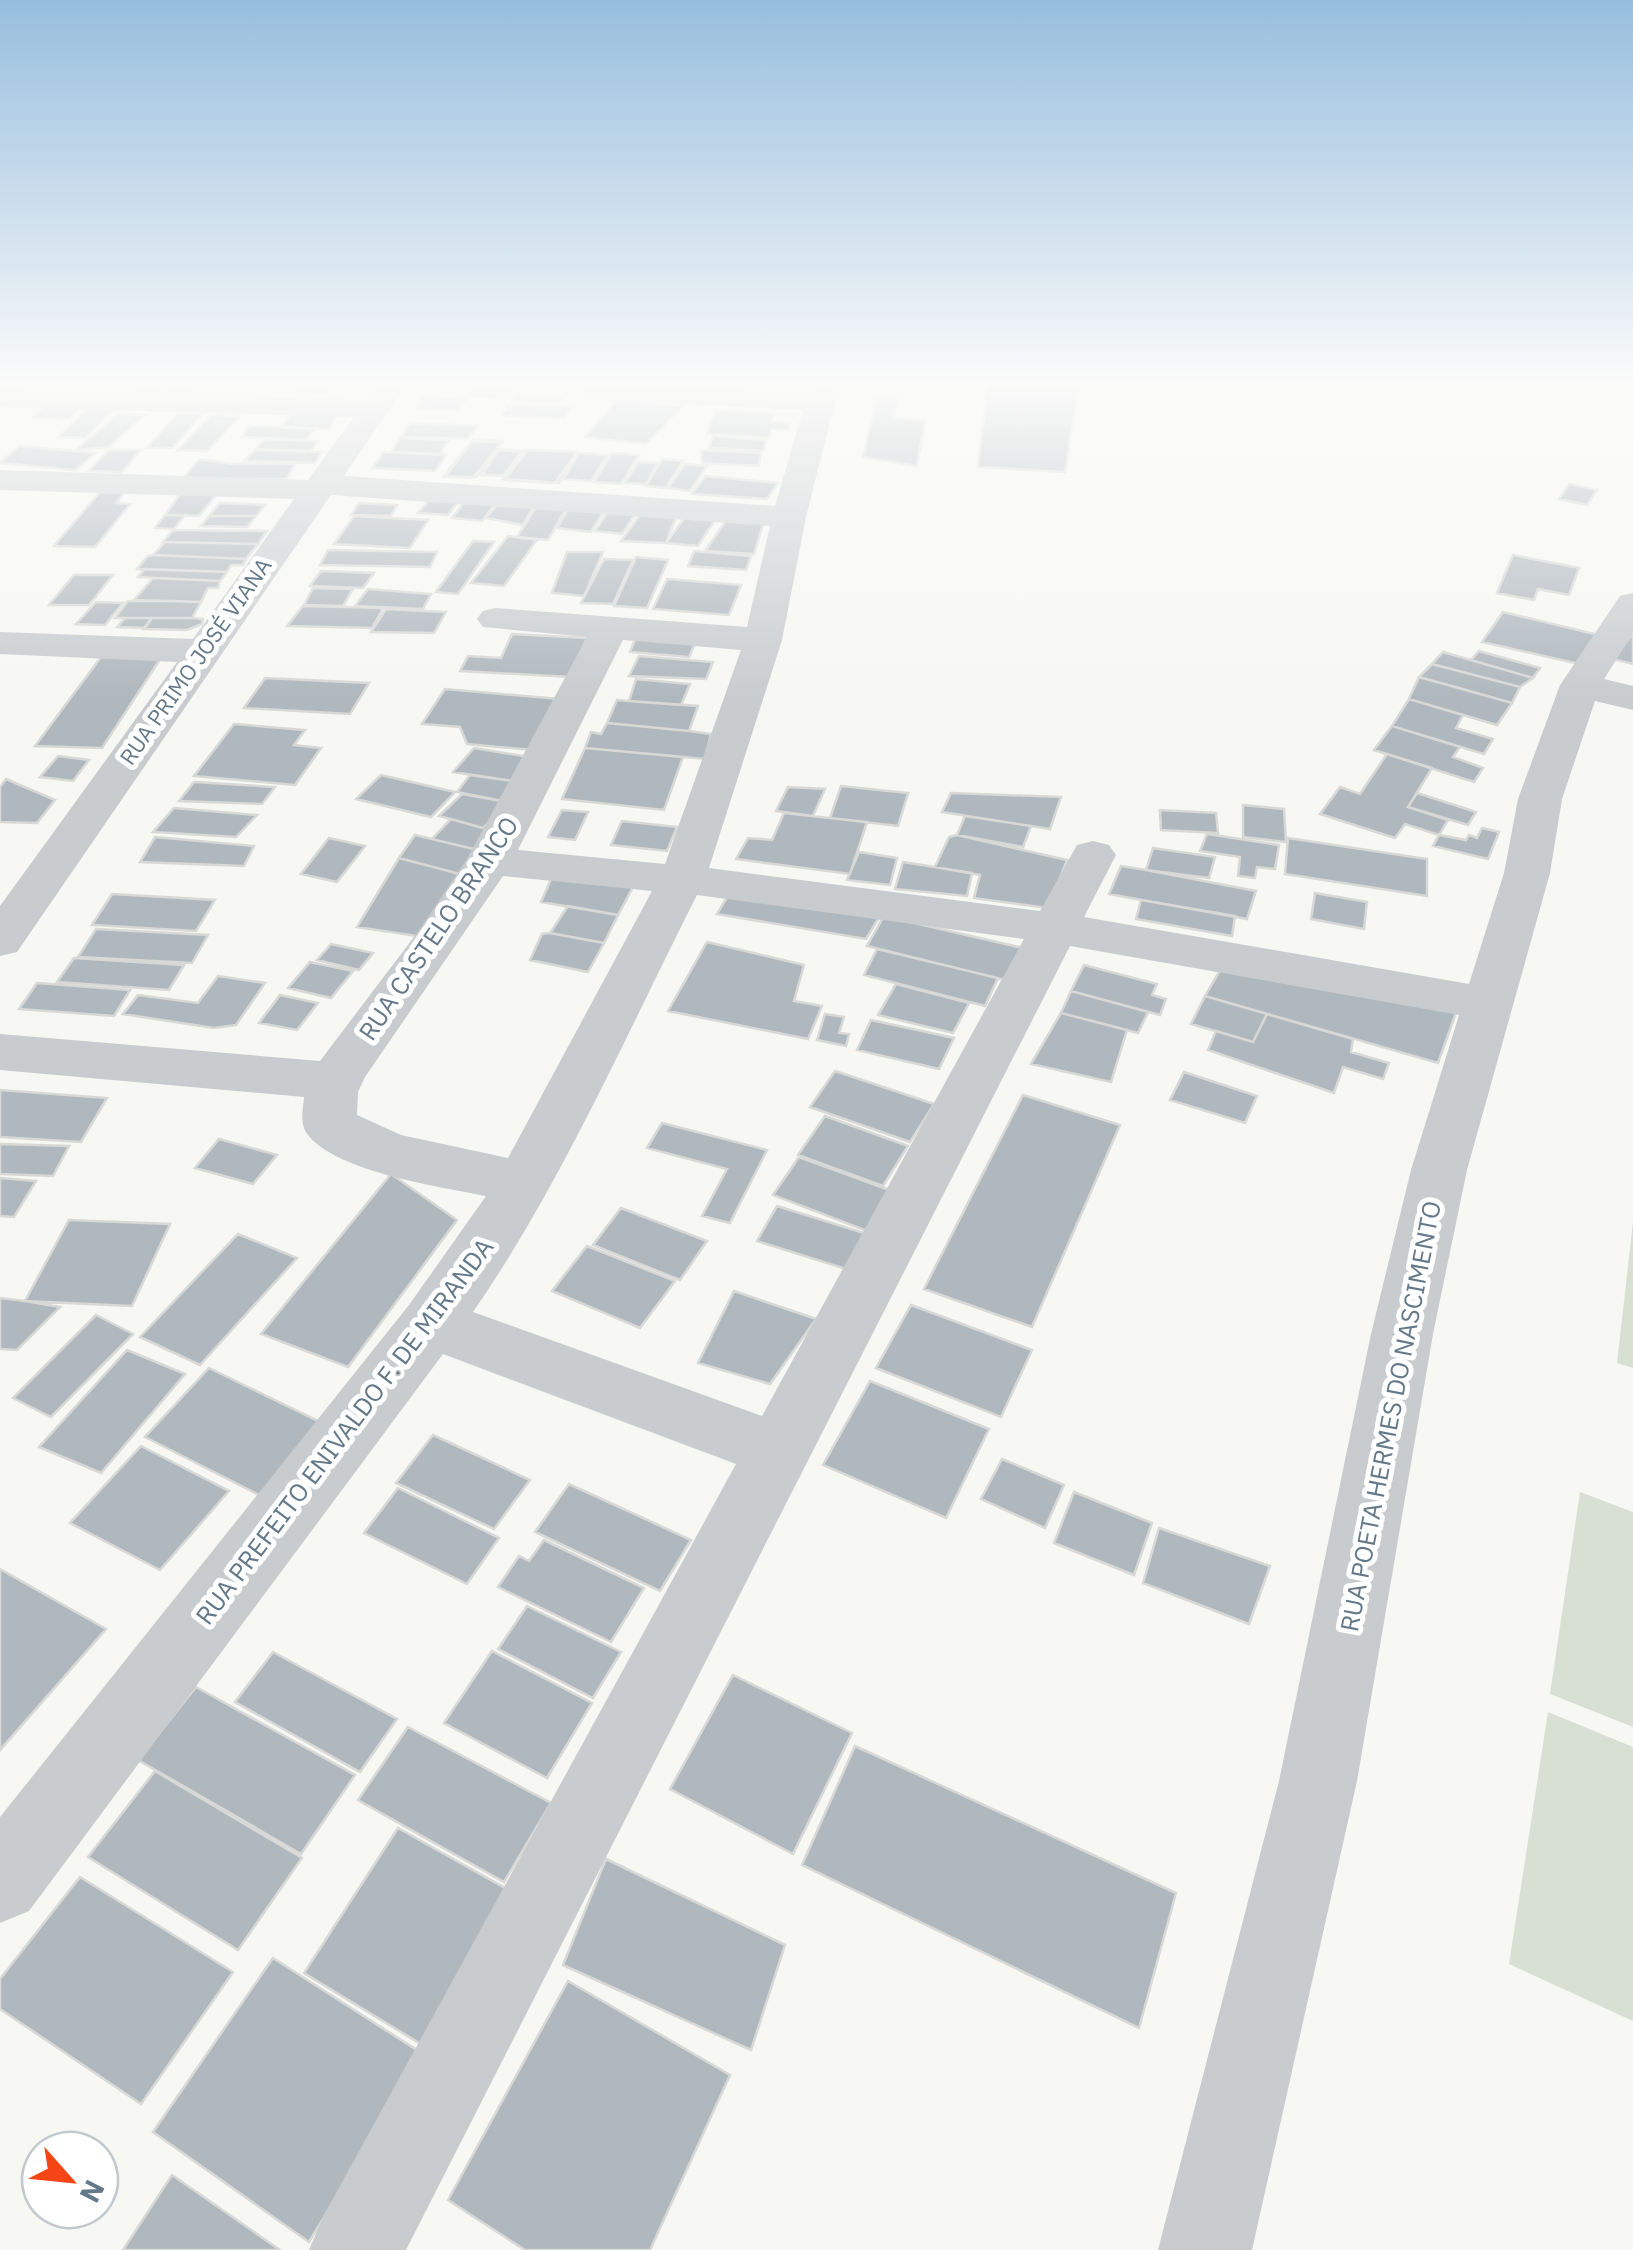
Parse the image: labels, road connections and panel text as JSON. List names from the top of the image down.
{
  "streets": {
    "street": [
      "RUA PRIMO JOSÉ VIANA",
      "RUA CASTELO BRANCO",
      "RUA POETA HERMES DO NASCIMENTO",
      "RUA PREFEITO ENIVALDO F. DE MIRANDA"
    ]
  },
  "north": "bottom right"
}
